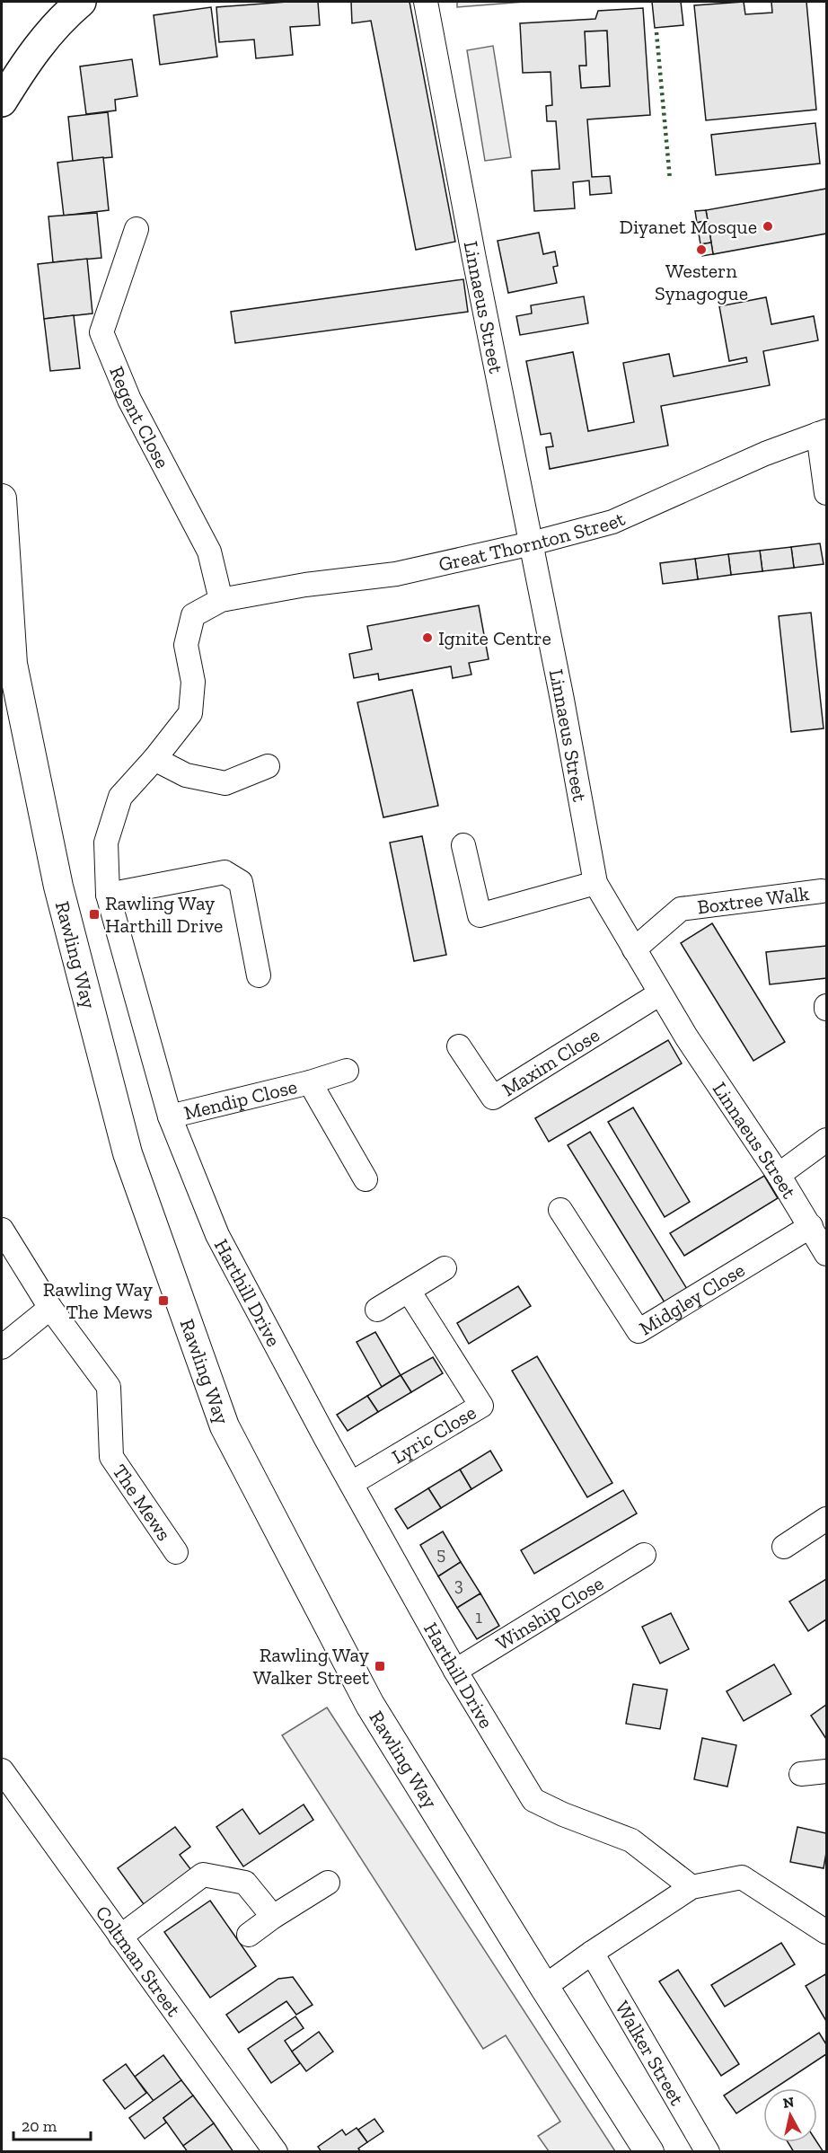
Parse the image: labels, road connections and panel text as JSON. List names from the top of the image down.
{
  "streets": {
    "street": [
      "Linnaeus Street",
      "Regent Close",
      "Great Thornton Street",
      "Boxtree Walk",
      "Rawling Way",
      "Maxim Close",
      "Mendip Close",
      "Harthill Drive",
      "Midgley Close",
      "Lyric Close",
      "The Mews",
      "Winship Close",
      "Coltman Street",
      "Walker Street"
    ]
  },
  "crossings": [
    ["Linnaeus Street", "Great Thornton Street"],
    ["Linnaeus Street", "Boxtree Walk"],
    ["Linnaeus Street", "Maxim Close"],
    ["Linnaeus Street", "Midgley Close"],
    ["Regent Close", "Great Thornton Street"],
    ["Regent Close", "Harthill Drive"],
    ["Great Thornton Street", "Harthill Drive"],
    ["Mendip Close", "Harthill Drive"],
    ["Harthill Drive", "Lyric Close"],
    ["Harthill Drive", "Winship Close"]
  ],
  "places": {
    "other": ["Diyanet Mosque", "Western Synagogue", "Ignite Centre"],
    "transit": ["Rawling Way Harthill Drive", "Rawling Way The Mews", "Rawling Way Walker Street"]
  },
  "house_numbers": ["5", "3", "1"],
  "scale_bar": "20 m",
  "north": "top"
}
